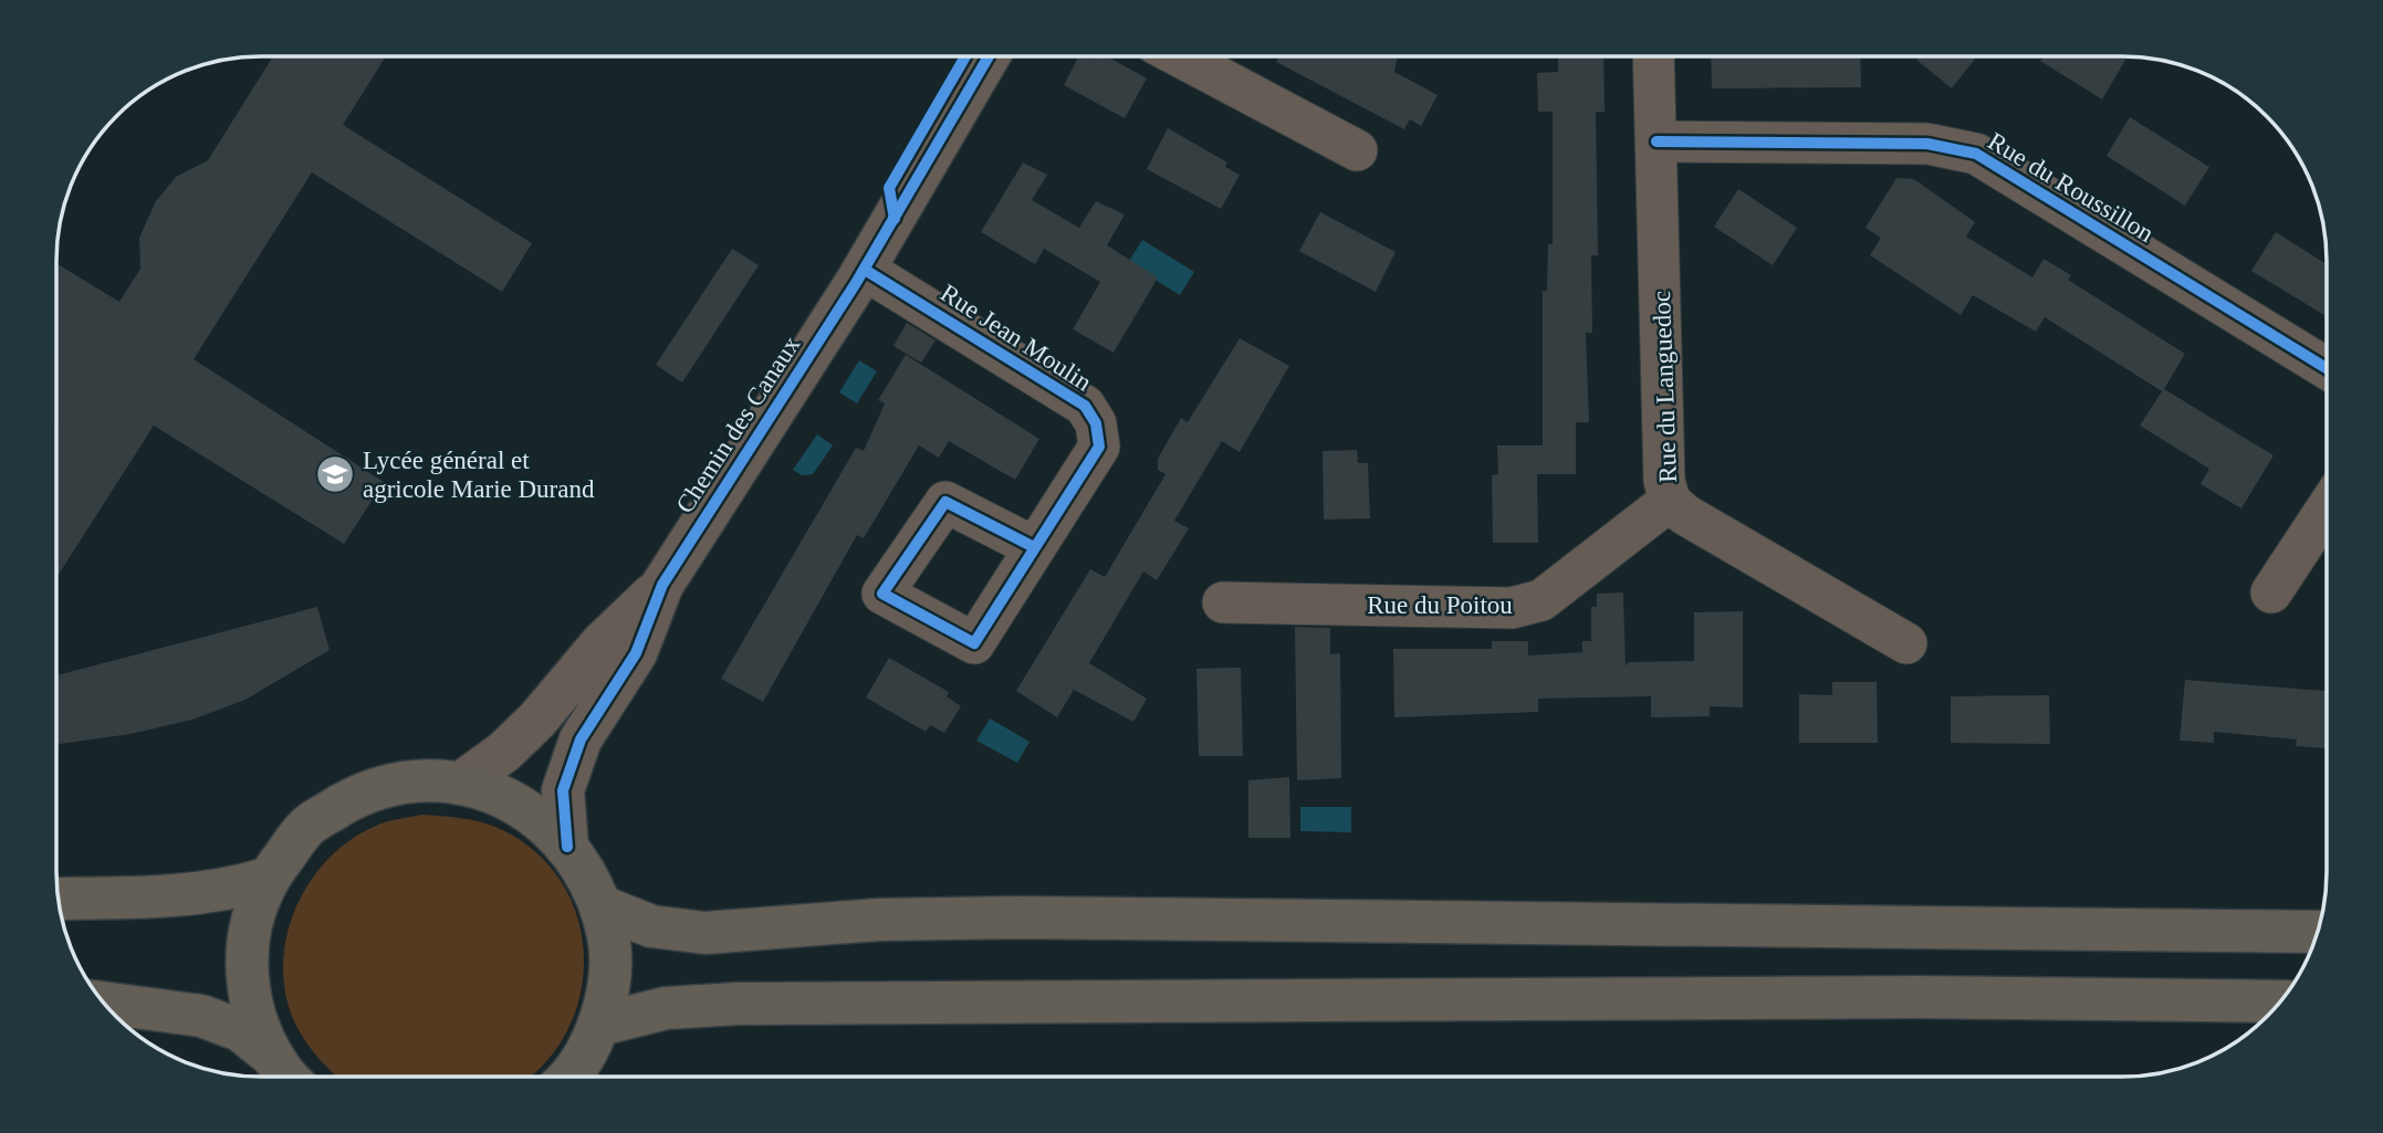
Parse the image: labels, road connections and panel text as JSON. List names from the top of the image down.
{
  "streets": {
    "street": [
      "Rue du Roussillon",
      "Rue Jean Moulin",
      "Rue du Languedoc",
      "Chemin des Canaux",
      "Rue du Poitou"
    ]
  },
  "crossings": [
    ["Rue du Roussillon", "Rue du Languedoc"],
    ["Rue Jean Moulin", "Chemin des Canaux"],
    ["Rue du Languedoc", "Rue du Poitou"]
  ],
  "places": {
    "school or university": ["Lycée général et agricole Marie Durand"]
  }
}
